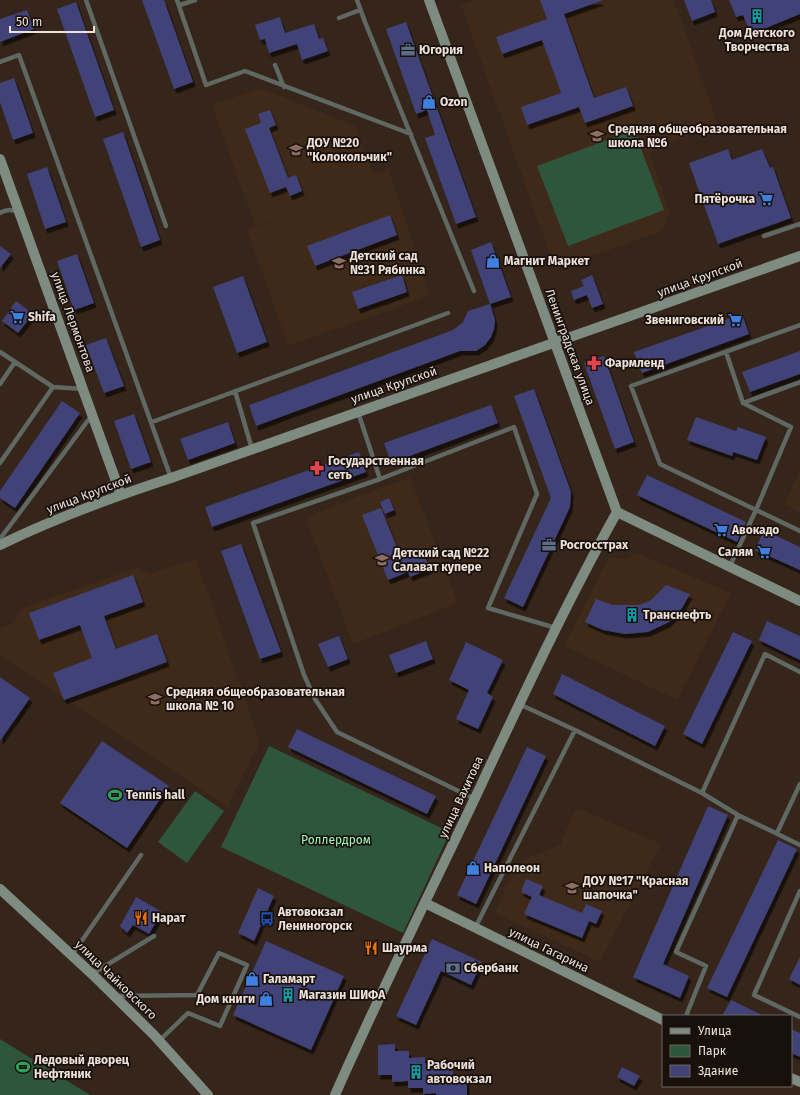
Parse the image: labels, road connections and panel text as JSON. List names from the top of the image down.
{
  "streets": {
    "street": [
      "улица Крупской",
      "улица Лермонтова",
      "Ленинградская улица",
      "улица Вахитова",
      "улица Гагарина",
      "улица Чайковского"
    ]
  },
  "crossings": [
    ["улица Крупской", "улица Лермонтова"],
    ["улица Крупской", "Ленинградская улица"],
    ["Ленинградская улица", "улица Вахитова"],
    ["улица Вахитова", "улица Гагарина"]
  ],
  "parks": ["Роллердром"],
  "places": {
    "building": [
      "Дом Детского Творчества",
      "Транснефть",
      "Магазин ШИФА",
      "Рабочий автовокзал"
    ],
    "office": ["Югория", "Росгосстрах"],
    "shop": [
      "Ozon",
      "Магнит Маркет",
      "Наполеон",
      "Галамарт",
      "Дом книги"
    ],
    "school or university": [
      "Средняя общеобразовательная школа №6",
      "ДОУ №20 \"Колокольчик\"",
      "Детский сад №31 Рябинка",
      "Детский сад №22 Салават купере",
      "Средняя общеобразовательная школа № 10",
      "ДОУ №17 \"Красная шапочка\""
    ],
    "supermarket": [
      "Пятёрочка",
      "Shifa",
      "Звениговский",
      "Авокадо",
      "Салям"
    ],
    "pharmacy": ["Фармленд", "Государственная сеть"],
    "sports": ["Tennis hall", "Ледовый дворец Нефтяник"],
    "restaurant": ["Нарат", "Шаурма"],
    "bus stop": ["Автовокзал Лениногорск"],
    "bank": ["Сбербанк"]
  },
  "legend": ["Улица", "Парк", "Здание"],
  "scale_bar": "50 m"
}
